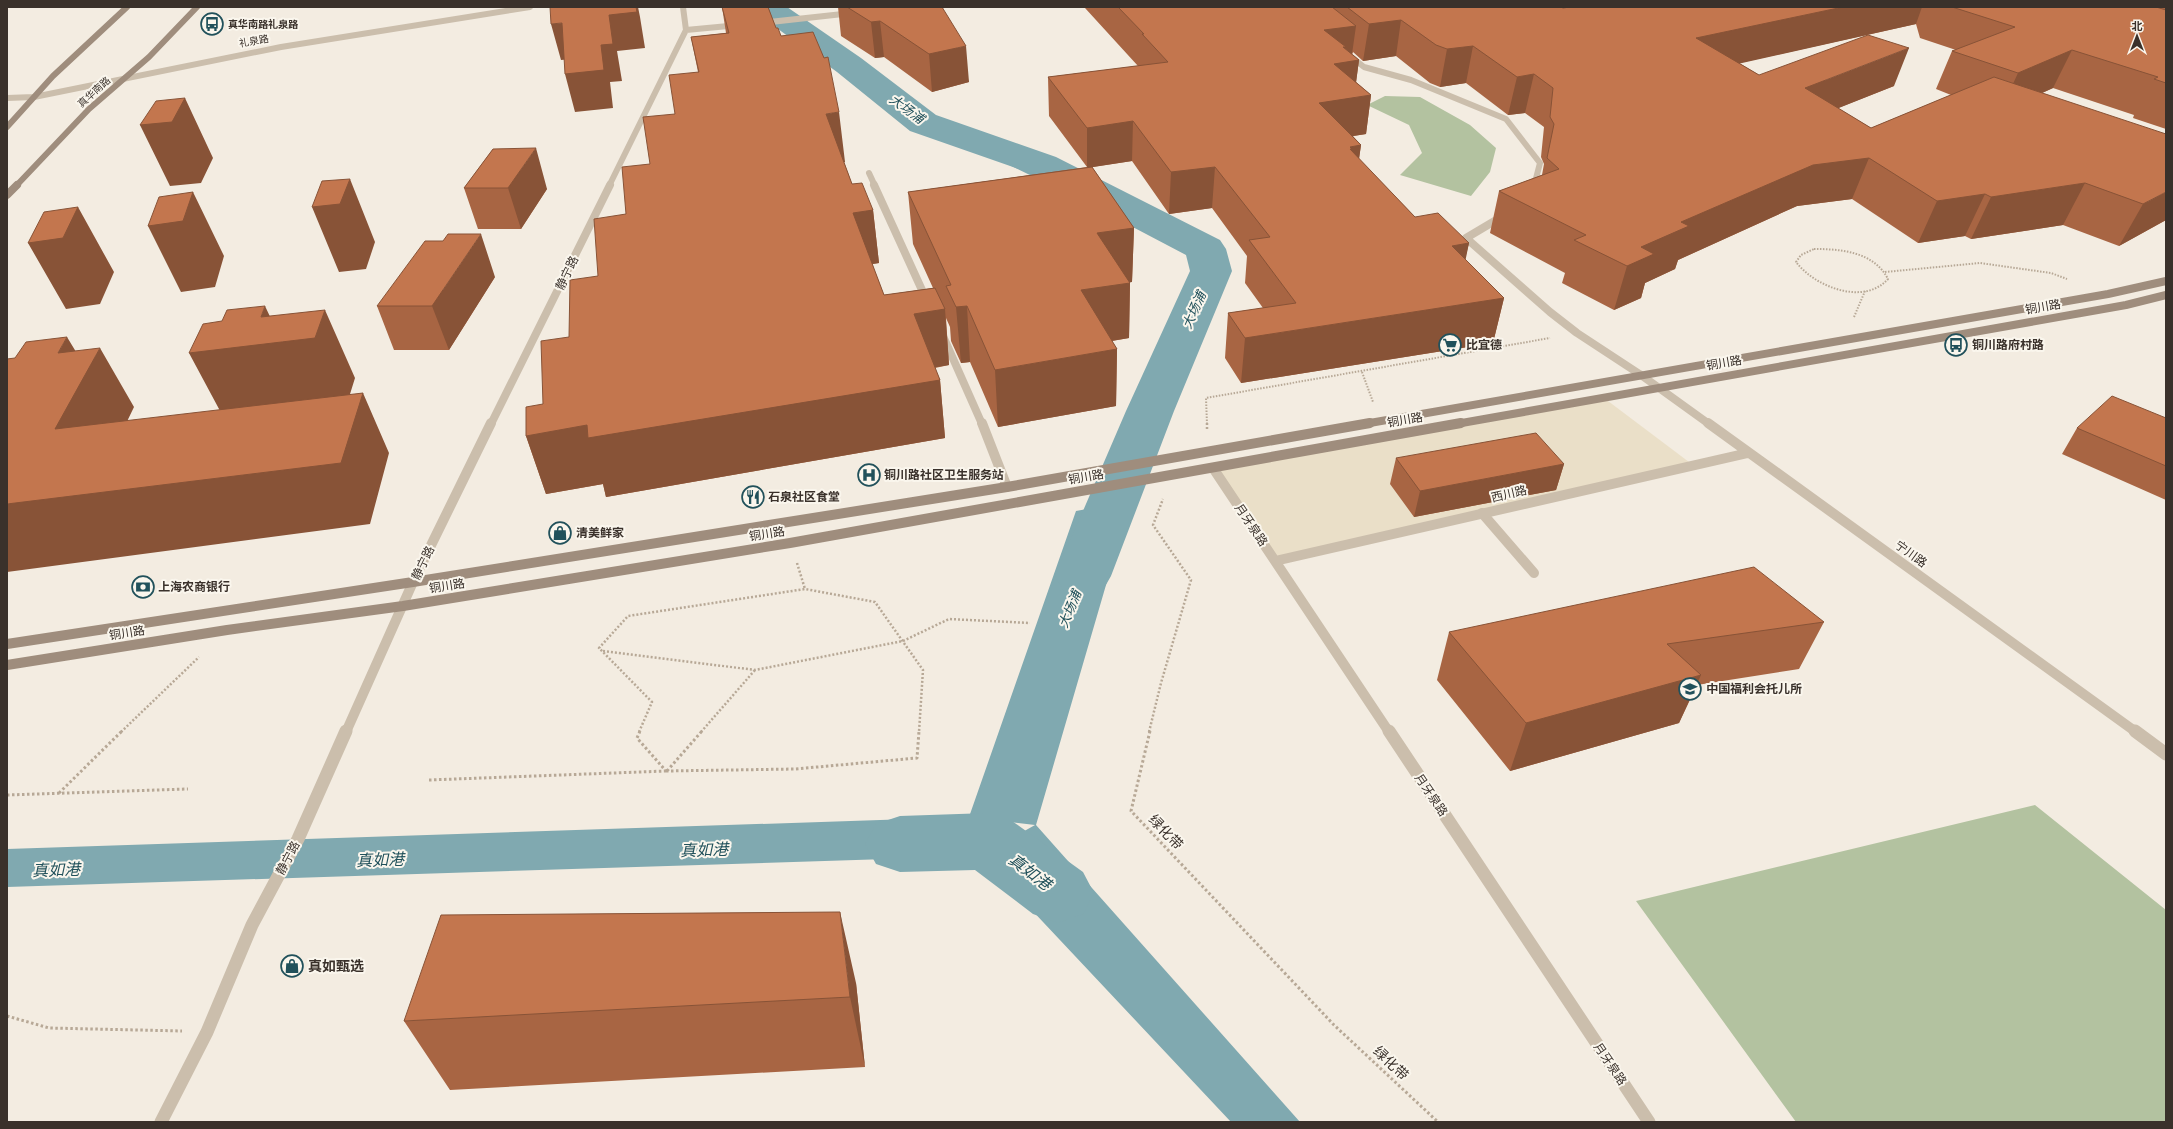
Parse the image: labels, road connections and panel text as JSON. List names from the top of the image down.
{
  "streets": {
    "main road": ["真华南路", "铜川路"],
    "street": [
      "礼泉路",
      "静宁路",
      "西川路",
      "月牙泉路",
      "宁川路"
    ],
    "path": ["绿化带"]
  },
  "crossings": [
    ["礼泉路", "真华南路"],
    ["静宁路", "铜川路"],
    ["铜川路", "月牙泉路"],
    ["铜川路", "宁川路"],
    ["铜川路", "绿化带"],
    ["西川路", "月牙泉路"],
    ["西川路", "宁川路"]
  ],
  "water": ["大场浦", "真如港"],
  "places": {
    "bus stop": ["真华南路礼泉路", "铜川路府村路"],
    "supermarket": ["比宜德"],
    "hospital": ["铜川路社区卫生服务站"],
    "restaurant": ["石泉社区食堂"],
    "shop": ["清美鲜家", "真如甄选"],
    "bank": ["上海农商银行"],
    "school or university": ["中国福利会托儿所"]
  },
  "north": "top"
}
